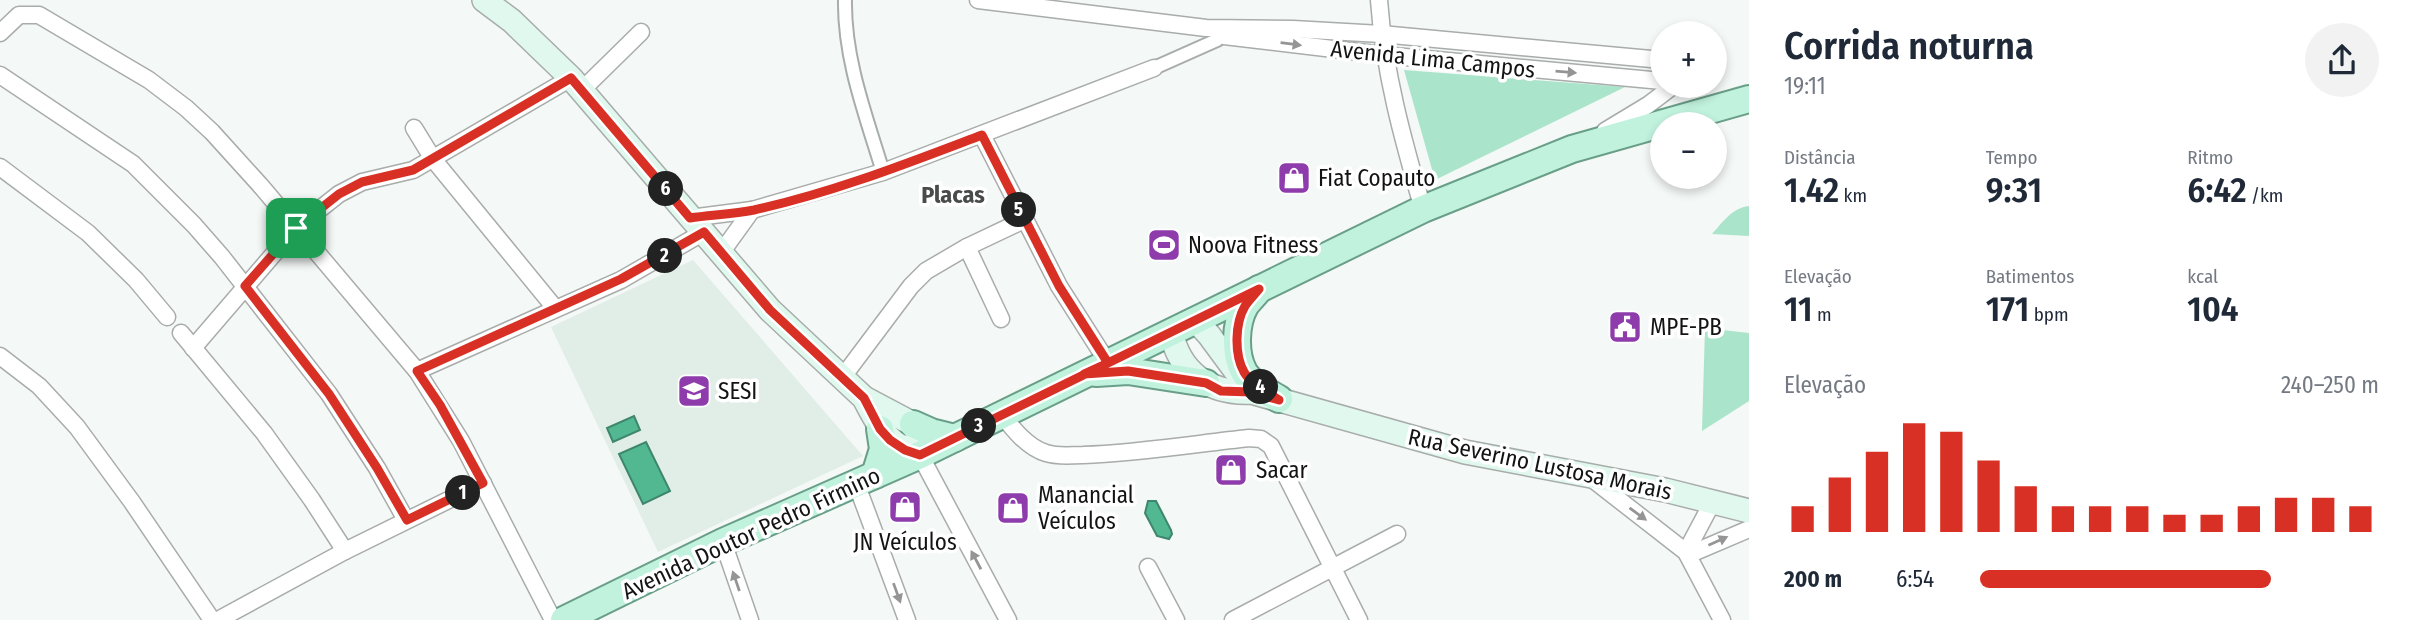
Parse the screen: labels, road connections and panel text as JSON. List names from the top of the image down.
{
  "streets": {
    "main road": ["Rua Severino Lustosa Morais", "Avenida Doutor Pedro Firmino"],
    "street": ["Avenida Lima Campos"]
  },
  "districts": ["Placas"],
  "places": {
    "shop": [
      "Fiat Copauto",
      "Sacar",
      "JN Veículos",
      "Manancial Veículos"
    ],
    "sports": ["Noova Fitness"],
    "public building": ["MPE-PB"],
    "school or university": ["SESI"]
  },
  "page": {
    "heading": ["Corrida noturna", "19:11"],
    "map_buttons": ["+", "−"],
    "stats": [
      ["Distância", "1.42 km"],
      ["Tempo", "9:31"],
      ["Ritmo", "6:42 /km"],
      ["Elevação", "11 m"],
      ["Batimentos", "171 bpm"],
      ["kcal", "104"]
    ],
    "pins": [
      "6",
      "5",
      "2",
      "4",
      "3",
      "1"
    ],
    "chart": ["Elevação", "240–250 m"],
    "list": [
      {
        "name": "200 m",
        "note": "6:54"
      }
    ]
  }
}
